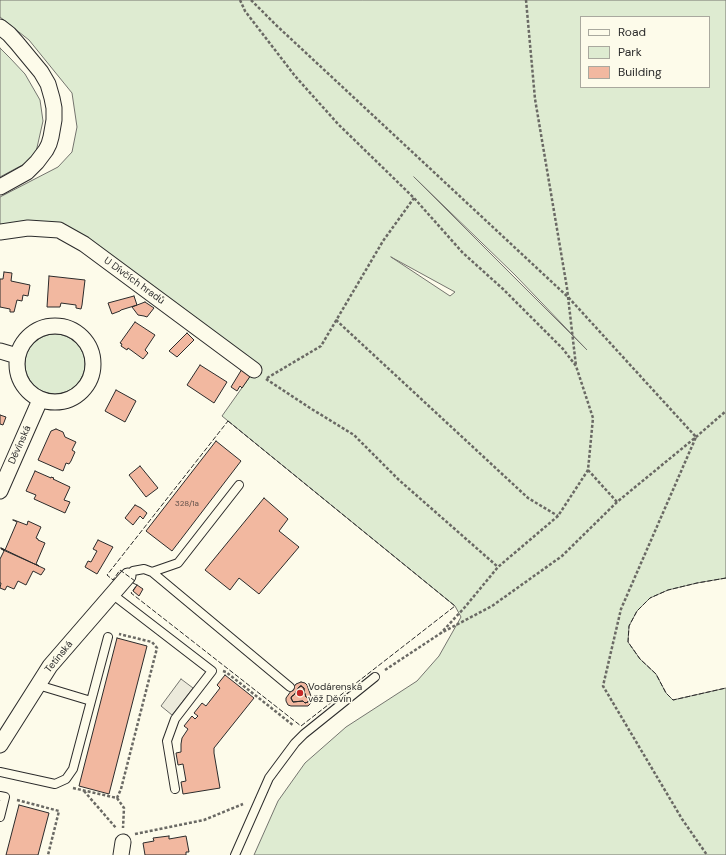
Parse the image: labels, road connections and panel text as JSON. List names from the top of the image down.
{
  "streets": {
    "street": ["U Dívčích hradů", "Děvínská", "Tetínská"]
  },
  "places": ["Vodárenská věž Děvín"],
  "house_numbers": ["328/1a"],
  "legend": ["Road", "Park", "Building"]
}
